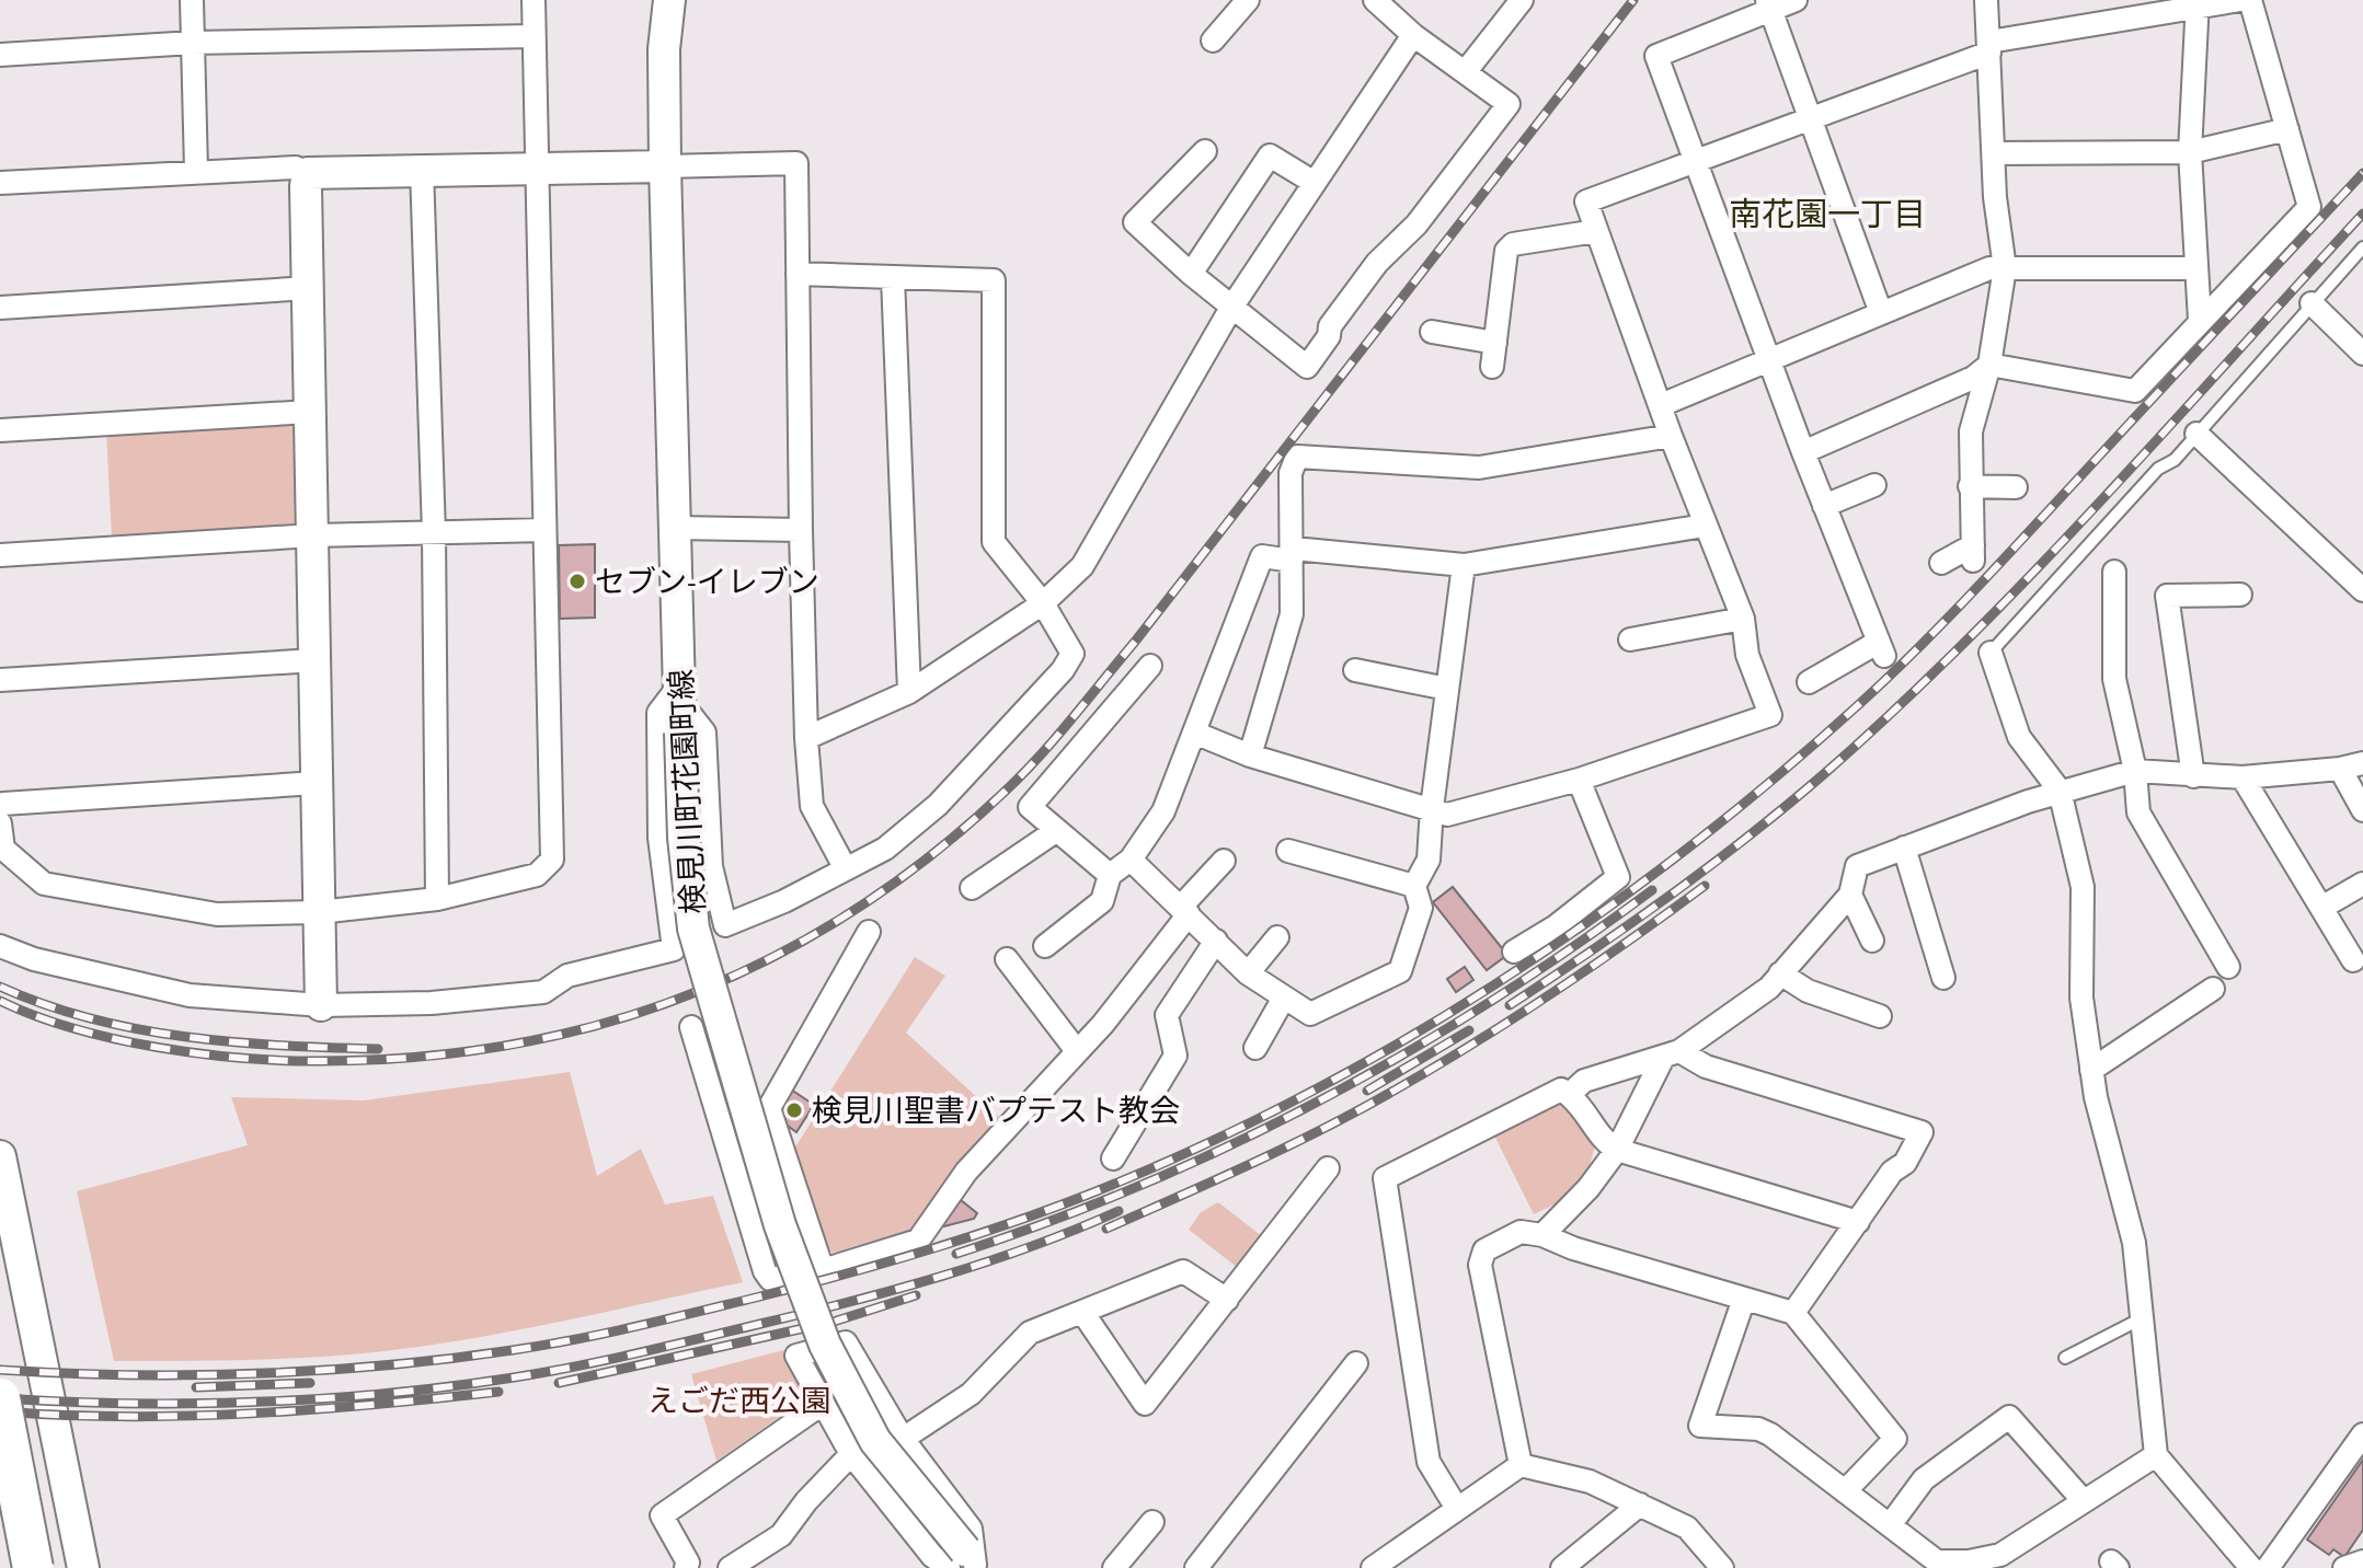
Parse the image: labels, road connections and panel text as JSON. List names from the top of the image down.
{
  "streets": {
    "street": ["検見川町花園町線"]
  },
  "districts": ["南花園一丁目"],
  "parks": ["えごだ西公園"],
  "places": ["セブン-イレブン", "検見川聖書バプテスト教会"]
}
